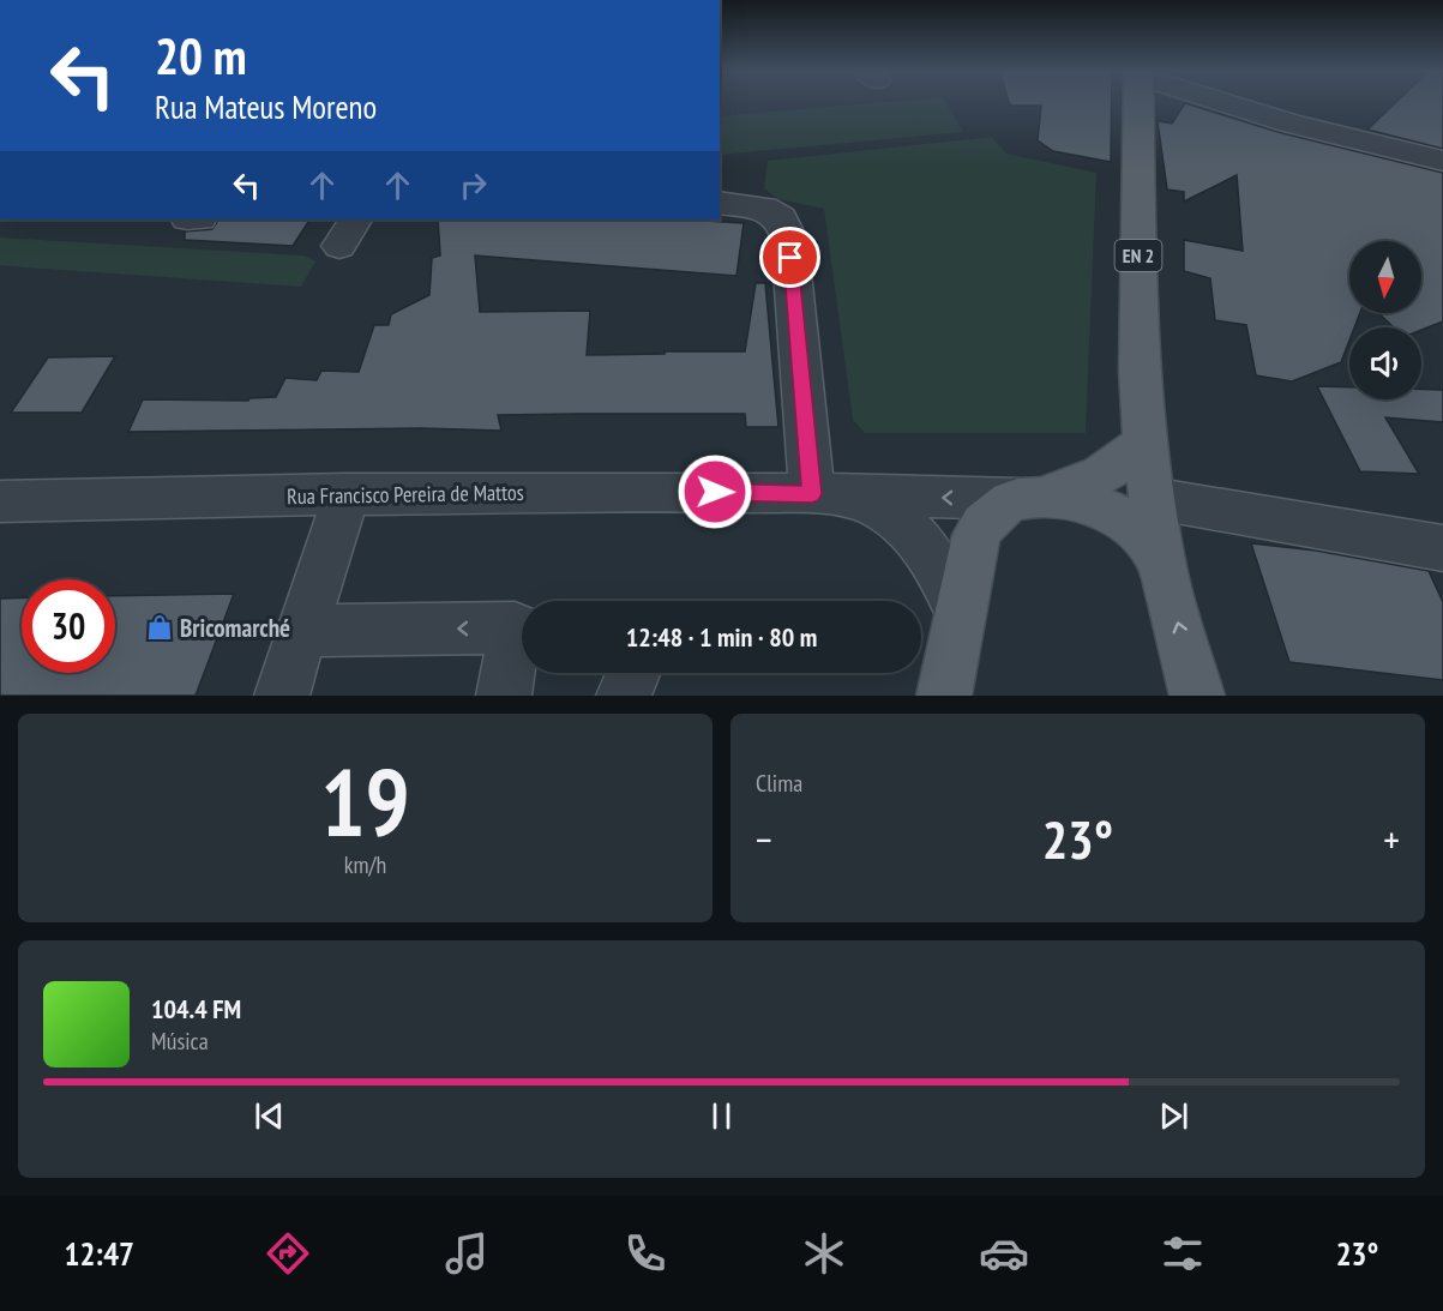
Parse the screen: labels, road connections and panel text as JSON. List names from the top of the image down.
{
  "streets": {
    "main road": ["EN 2"],
    "street": ["Rua Francisco Pereira de Mattos"]
  },
  "places": {
    "shop": ["Bricomarché"]
  },
  "north": "bottom",
  "page": {
    "turn": ["20 m", "Rua Mateus Moreno"],
    "limit": "30",
    "trip": "12:48 · 1 min · 80 m",
    "tile": [
      ["19", "km/h"],
      "Clima"
    ],
    "heat": ["−", "23°", "+"],
    "song": ["104.4 FM", "Música"],
    "tabs": ["12:47", "23°"]
  }
}
